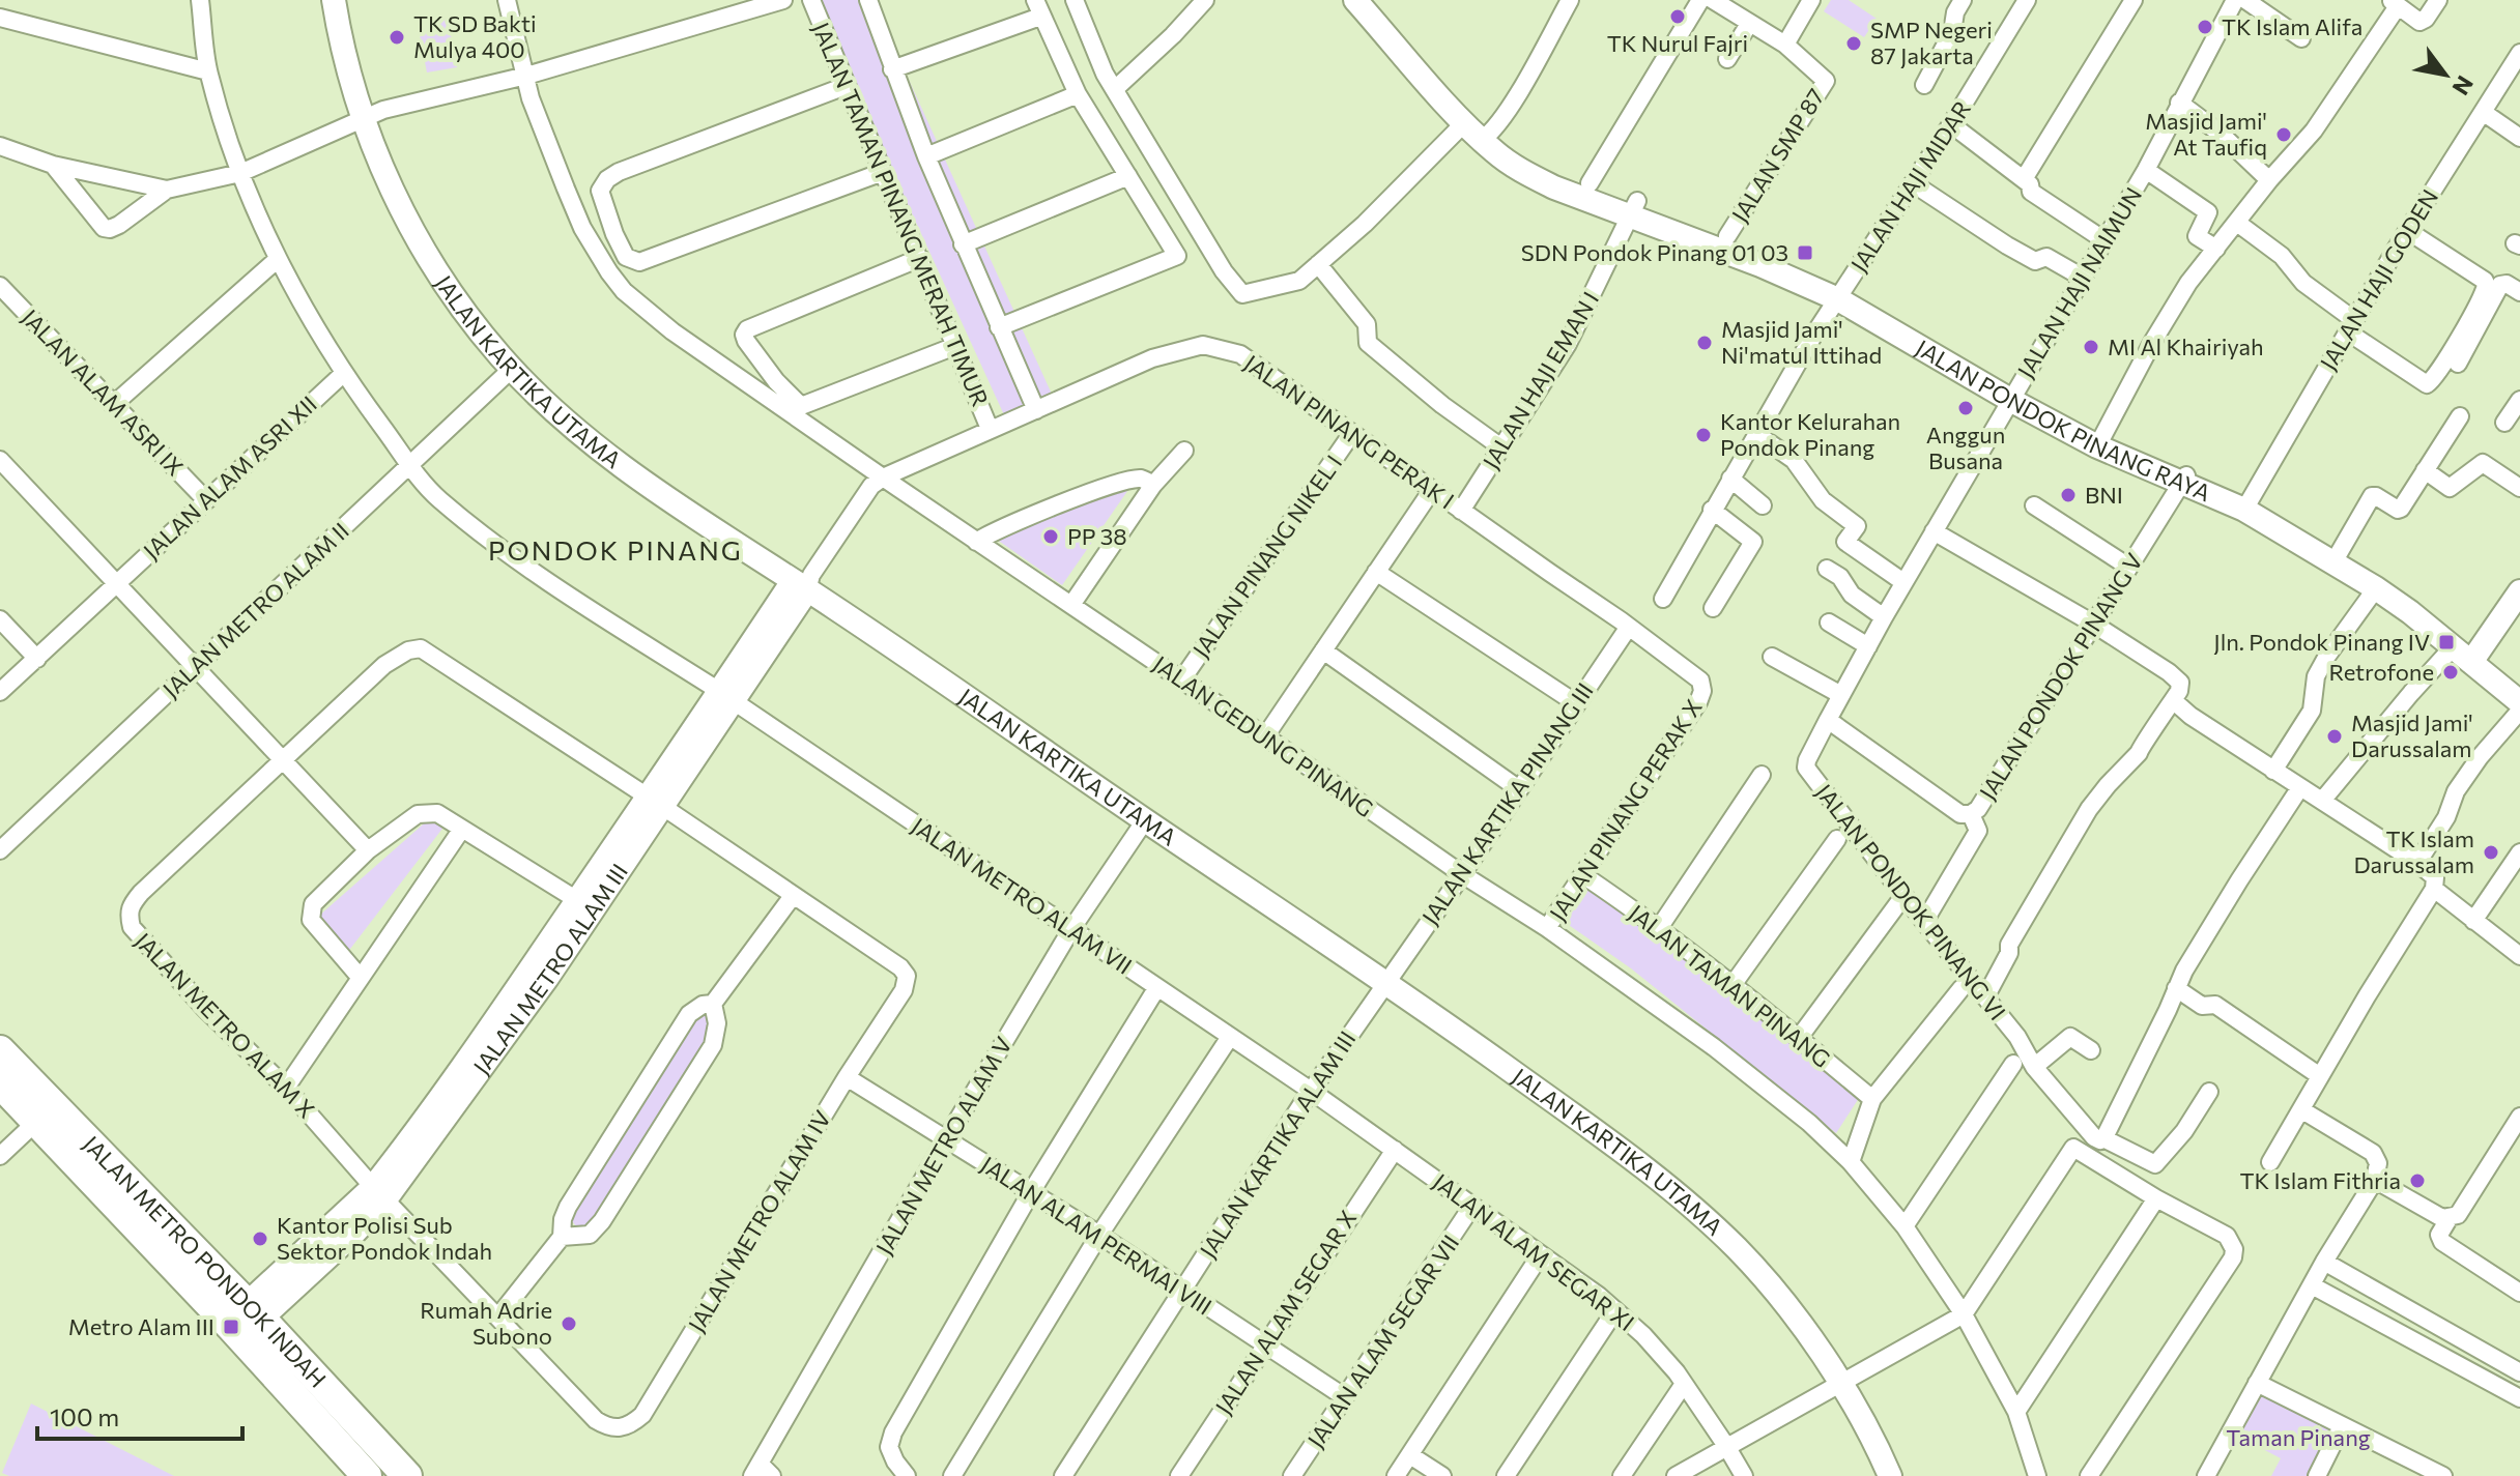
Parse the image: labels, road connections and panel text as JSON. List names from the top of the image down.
{
  "streets": {
    "highway": ["JALAN METRO PONDOK INDAH"],
    "main road": ["JALAN KARTIKA UTAMA", "JALAN PONDOK PINANG RAYA", "JALAN METRO ALAM III"],
    "street": [
      "JALAN SMP 87",
      "JALAN HAJI MIDAR",
      "JALAN TAMAN PINANG MERAH TIMUR",
      "JALAN HAJI GODEN",
      "JALAN HAJI NAIMUN",
      "JALAN HAJI EMAN I",
      "JALAN ALAM ASRI IX",
      "JALAN PINANG PERAK I",
      "JALAN ALAM ASRI XII",
      "JALAN PINANG NIKEL I",
      "JALAN METRO ALAM II",
      "JALAN PONDOK PINANG V",
      "JALAN GEDUNG PINANG",
      "JALAN KARTIKA PINANG III",
      "JALAN PINANG PERAK X",
      "JALAN METRO ALAM VII",
      "JALAN PONDOK PINANG VI",
      "JALAN TAMAN PINANG",
      "JALAN METRO ALAM X",
      "JALAN KARTIKA ALAM III",
      "JALAN METRO ALAM V",
      "JALAN METRO ALAM IV",
      "JALAN ALAM PERMAI VIII",
      "JALAN ALAM SEGAR XI",
      "JALAN ALAM SEGAR X",
      "JALAN ALAM SEGAR VII"
    ]
  },
  "crossings": [
    ["JALAN SMP 87", "JALAN PONDOK PINANG RAYA"],
    ["JALAN HAJI MIDAR", "JALAN PONDOK PINANG RAYA"],
    ["JALAN TAMAN PINANG MERAH TIMUR", "JALAN PINANG PERAK I"],
    ["JALAN HAJI GODEN", "JALAN PONDOK PINANG RAYA"],
    ["JALAN HAJI NAIMUN", "JALAN PONDOK PINANG RAYA"],
    ["JALAN HAJI NAIMUN", "JALAN PONDOK PINANG VI"],
    ["JALAN KARTIKA UTAMA", "JALAN PINANG PERAK I"],
    ["JALAN KARTIKA UTAMA", "JALAN METRO ALAM II"],
    ["JALAN KARTIKA UTAMA", "JALAN KARTIKA PINANG III"],
    ["JALAN KARTIKA UTAMA", "JALAN METRO ALAM III"],
    ["JALAN KARTIKA UTAMA", "JALAN KARTIKA ALAM III"],
    ["JALAN KARTIKA UTAMA", "JALAN METRO ALAM V"],
    ["JALAN HAJI EMAN I", "JALAN PONDOK PINANG RAYA"],
    ["JALAN HAJI EMAN I", "JALAN PINANG PERAK I"],
    ["JALAN ALAM ASRI IX", "JALAN ALAM ASRI XII"],
    ["JALAN PONDOK PINANG RAYA", "JALAN PONDOK PINANG V"],
    ["JALAN PONDOK PINANG RAYA", "JALAN PONDOK PINANG VI"],
    ["JALAN PINANG PERAK I", "JALAN PINANG NIKEL I"],
    ["JALAN PINANG PERAK I", "JALAN GEDUNG PINANG"],
    ["JALAN PINANG PERAK I", "JALAN KARTIKA PINANG III"],
    ["JALAN PINANG PERAK I", "JALAN PINANG PERAK X"],
    ["JALAN PINANG PERAK I", "JALAN METRO ALAM III"],
    ["JALAN ALAM ASRI XII", "JALAN METRO ALAM VII"],
    ["JALAN PINANG NIKEL I", "JALAN GEDUNG PINANG"],
    ["JALAN METRO ALAM II", "JALAN METRO ALAM VII"],
    ["JALAN PONDOK PINANG V", "JALAN PONDOK PINANG VI"],
    ["JALAN GEDUNG PINANG", "JALAN KARTIKA PINANG III"],
    ["JALAN GEDUNG PINANG", "JALAN PINANG PERAK X"],
    ["JALAN KARTIKA PINANG III", "JALAN KARTIKA ALAM III"],
    ["JALAN PINANG PERAK X", "JALAN TAMAN PINANG"],
    ["JALAN METRO ALAM VII", "JALAN METRO ALAM III"],
    ["JALAN METRO ALAM VII", "JALAN KARTIKA ALAM III"],
    ["JALAN METRO ALAM VII", "JALAN METRO ALAM V"],
    ["JALAN METRO ALAM VII", "JALAN ALAM SEGAR XI"],
    ["JALAN METRO ALAM III", "JALAN METRO ALAM X"],
    ["JALAN METRO ALAM III", "JALAN METRO ALAM IV"],
    ["JALAN METRO ALAM III", "JALAN METRO PONDOK INDAH"],
    ["JALAN METRO ALAM X", "JALAN METRO ALAM IV"],
    ["JALAN KARTIKA ALAM III", "JALAN ALAM PERMAI VIII"],
    ["JALAN KARTIKA ALAM III", "JALAN ALAM SEGAR XI"],
    ["JALAN METRO ALAM V", "JALAN ALAM PERMAI VIII"],
    ["JALAN METRO ALAM IV", "JALAN ALAM PERMAI VIII"],
    ["JALAN ALAM PERMAI VIII", "JALAN ALAM SEGAR X"],
    ["JALAN ALAM PERMAI VIII", "JALAN ALAM SEGAR VII"],
    ["JALAN ALAM SEGAR XI", "JALAN ALAM SEGAR X"],
    ["JALAN ALAM SEGAR XI", "JALAN ALAM SEGAR VII"]
  ],
  "districts": ["PONDOK PINANG"],
  "parks": ["Taman Pinang"],
  "places": {
    "other": [
      "TK Nurul Fajri",
      "TK Islam Alifa",
      "TK SD Bakti Mulya 400",
      "SMP Negeri 87 Jakarta",
      "Masjid Jami' At Taufiq",
      "Masjid Jami' Ni'matul Ittihad",
      "MI Al Khairiyah",
      "Anggun Busana",
      "Kantor Kelurahan Pondok Pinang",
      "BNI",
      "PP 38",
      "Retrofone",
      "Masjid Jami' Darussalam",
      "TK Islam Darussalam",
      "TK Islam Fithria",
      "Kantor Polisi Sub Sektor Pondok Indah",
      "Rumah Adrie Subono"
    ],
    "transit": ["SDN Pondok Pinang 01 03", "Jln. Pondok Pinang IV", "Metro Alam III"]
  },
  "scale_bar": "100 m",
  "north": "bottom right"
}
